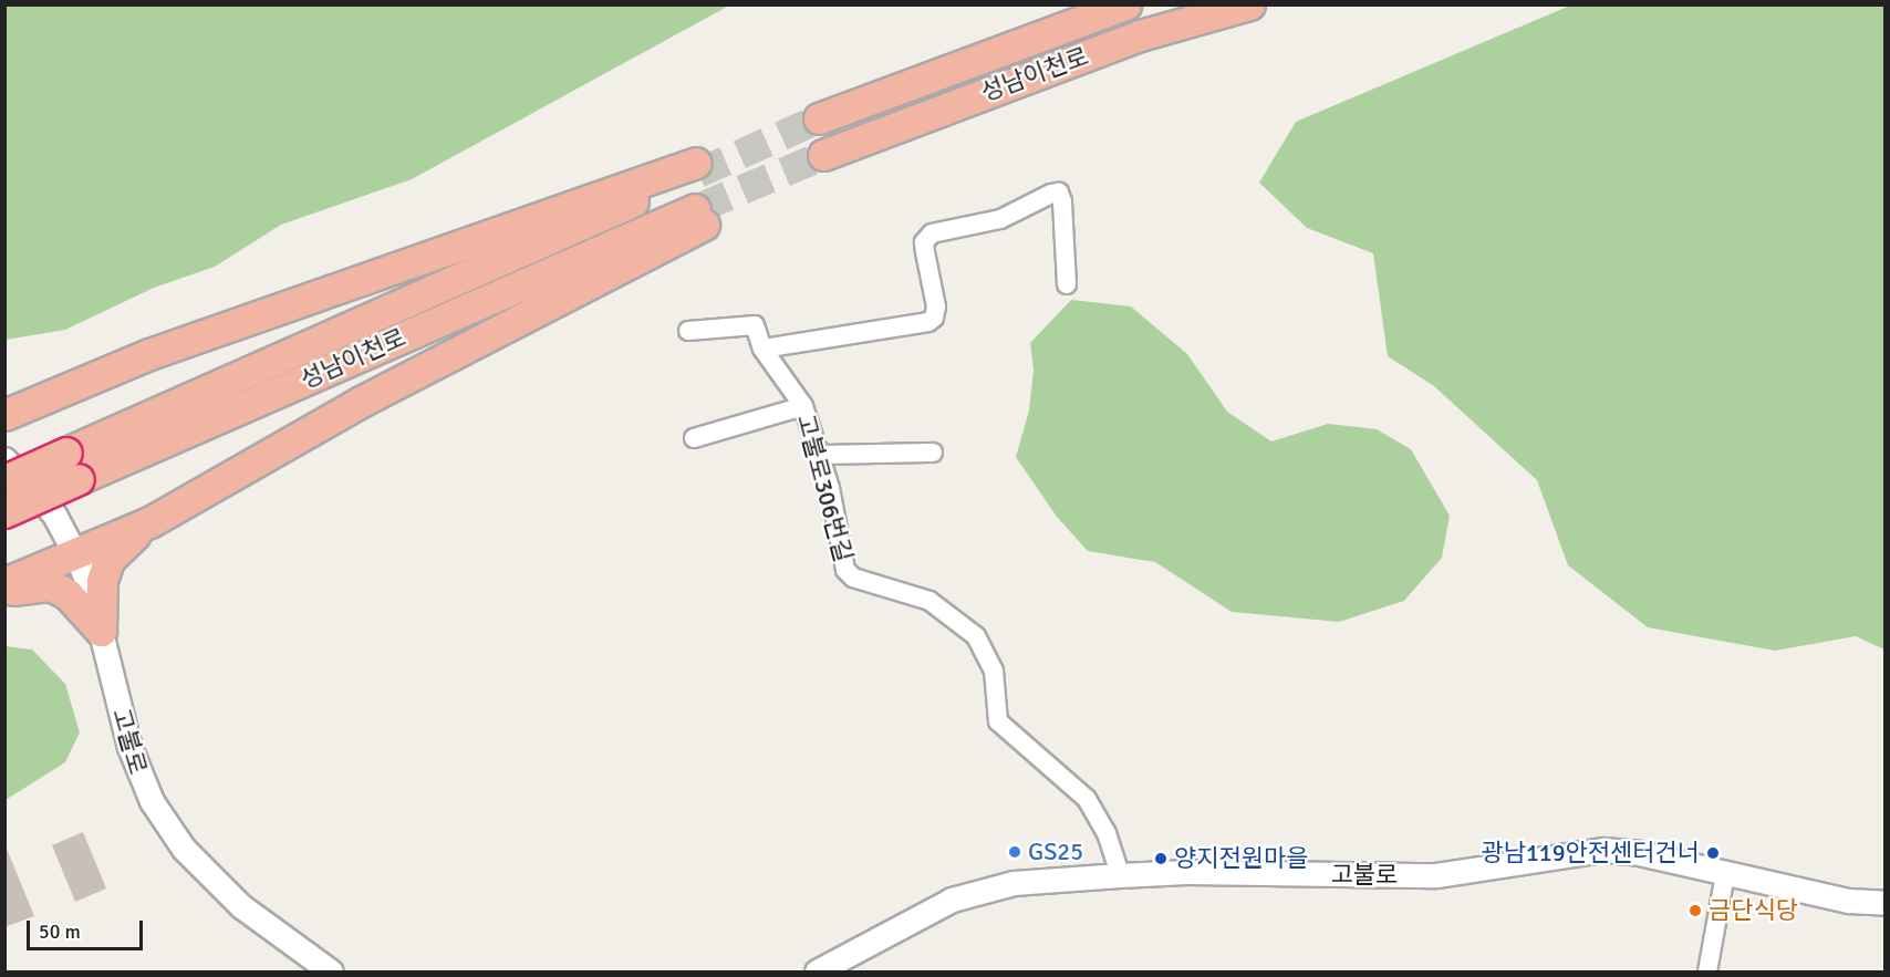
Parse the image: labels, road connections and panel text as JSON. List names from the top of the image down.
{
  "streets": {
    "highway": ["성남이천로"],
    "street": ["고불로306번길", "고불로"]
  },
  "crossings": [
    ["고불로306번길", "고불로"]
  ],
  "places": [
    "GS25",
    "광남119안전센터건너",
    "양지전원마을",
    "금단식당"
  ],
  "scale_bar": "50 m"
}
